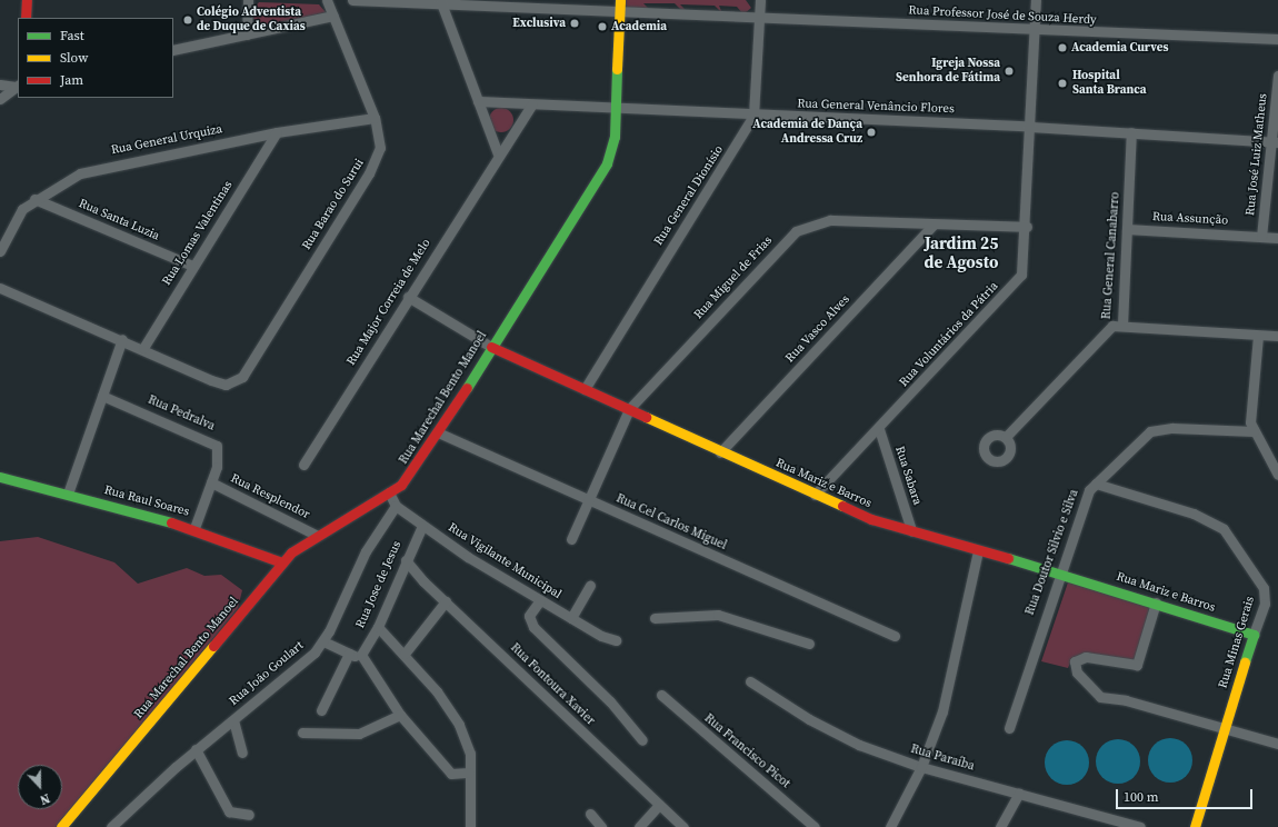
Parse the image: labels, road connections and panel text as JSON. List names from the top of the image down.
{
  "streets": {
    "street": [
      "Rua Professor José de Souza Herdy",
      "Rua General Venâncio Flores",
      "Rua General Urquiza",
      "Rua José Luiz Matheus",
      "Rua General Dionísio",
      "Rua Barao do Surui",
      "Rua Assunção",
      "Rua Santa Luzia",
      "Rua Lomas Valentinas",
      "Rua General Canabarro",
      "Rua Miguel de Frias",
      "Rua Major Correia de Melo",
      "Rua Vasco Alves",
      "Rua Voluntários da Pátria",
      "Rua Marechal Bento Manoel",
      "Rua Pedralva",
      "Rua Sabara",
      "Rua Mariz e Barros",
      "Rua Resplendor",
      "Rua Raul Soares",
      "Rua Cel Carlos Miguel",
      "Rua Doutor Silvio e Silva",
      "Rua Vigilante Municipal",
      "Rua Jose de Jesus",
      "Rua Minas Gerais",
      "Rua Joāo Goulart",
      "Rua Fontoura Xavier",
      "Rua Francisco Picot",
      "Rua Paraíba"
    ]
  },
  "crossings": [
    ["Rua Professor José de Souza Herdy", "Rua General Dionísio"],
    ["Rua Professor José de Souza Herdy", "Rua Voluntários da Pátria"],
    ["Rua Professor José de Souza Herdy", "Rua Marechal Bento Manoel"],
    ["Rua General Venâncio Flores", "Rua José Luiz Matheus"],
    ["Rua General Venâncio Flores", "Rua General Dionísio"],
    ["Rua General Venâncio Flores", "Rua General Canabarro"],
    ["Rua General Venâncio Flores", "Rua Major Correia de Melo"],
    ["Rua General Venâncio Flores", "Rua Voluntários da Pátria"],
    ["Rua General Venâncio Flores", "Rua Marechal Bento Manoel"],
    ["Rua General Urquiza", "Rua Barao do Surui"],
    ["Rua General Urquiza", "Rua Santa Luzia"],
    ["Rua General Urquiza", "Rua Lomas Valentinas"],
    ["Rua José Luiz Matheus", "Rua Assunção"],
    ["Rua General Dionísio", "Rua Mariz e Barros"],
    ["Rua Barao do Surui", "Rua Lomas Valentinas"],
    ["Rua Assunção", "Rua General Canabarro"],
    ["Rua Santa Luzia", "Rua Lomas Valentinas"],
    ["Rua Miguel de Frias", "Rua Vasco Alves"],
    ["Rua Miguel de Frias", "Rua Voluntários da Pátria"],
    ["Rua Miguel de Frias", "Rua Mariz e Barros"],
    ["Rua Miguel de Frias", "Rua Cel Carlos Miguel"],
    ["Rua Major Correia de Melo", "Rua Mariz e Barros"],
    ["Rua Vasco Alves", "Rua Mariz e Barros"],
    ["Rua Voluntários da Pátria", "Rua Sabara"],
    ["Rua Voluntários da Pátria", "Rua Mariz e Barros"],
    ["Rua Marechal Bento Manoel", "Rua Mariz e Barros"],
    ["Rua Marechal Bento Manoel", "Rua Resplendor"],
    ["Rua Marechal Bento Manoel", "Rua Raul Soares"],
    ["Rua Marechal Bento Manoel", "Rua Cel Carlos Miguel"],
    ["Rua Marechal Bento Manoel", "Rua Vigilante Municipal"],
    ["Rua Pedralva", "Rua Resplendor"],
    ["Rua Pedralva", "Rua Raul Soares"],
    ["Rua Sabara", "Rua Mariz e Barros"],
    ["Rua Mariz e Barros", "Rua Doutor Silvio e Silva"],
    ["Rua Mariz e Barros", "Rua Minas Gerais"],
    ["Rua Doutor Silvio e Silva", "Rua Minas Gerais"],
    ["Rua Vigilante Municipal", "Rua Jose de Jesus"],
    ["Rua Vigilante Municipal", "Rua Joāo Goulart"],
    ["Rua Jose de Jesus", "Rua Fontoura Xavier"]
  ],
  "districts": ["Jardim 25 de Agosto"],
  "places": [
    "Colégio Adventista de Duque de Caxias",
    "Exclusiva",
    "Academia",
    "Academia Curves",
    "Igreja Nossa Senhora de Fátima",
    "Hospital Santa Branca",
    "Academia de Dança Andressa Cruz"
  ],
  "legend": ["Fast", "Slow", "Jam"],
  "scale_bar": "100 m",
  "north": "bottom"
}
